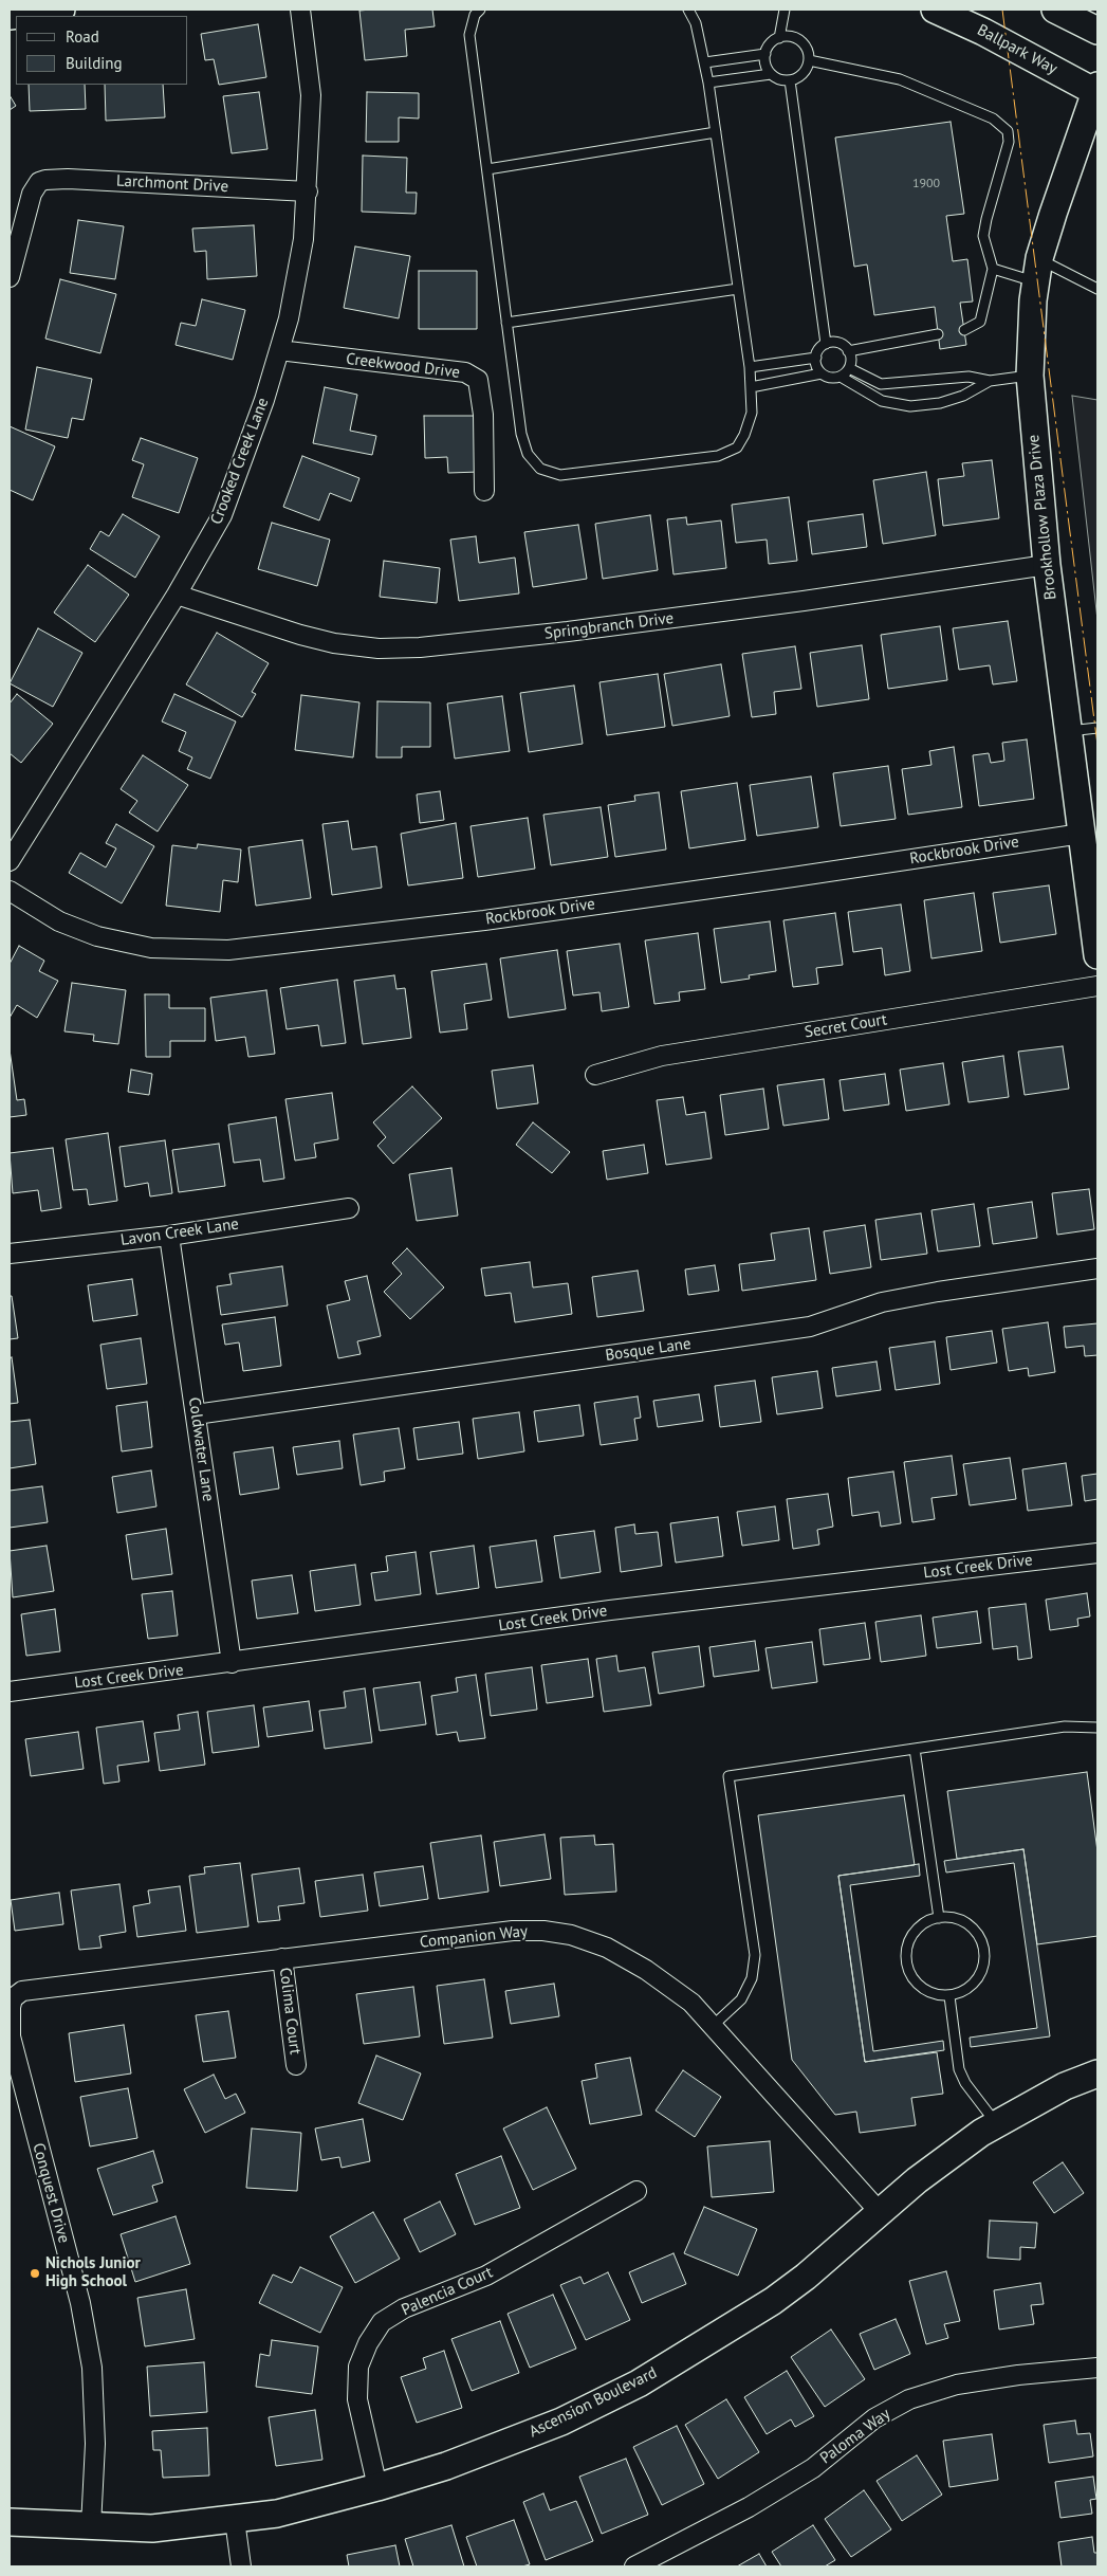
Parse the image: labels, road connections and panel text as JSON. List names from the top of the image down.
{
  "streets": {
    "street": [
      "Ballpark Way",
      "Larchmont Drive",
      "Creekwood Drive",
      "Crooked Creek Lane",
      "Brookhollow Plaza Drive",
      "Springbranch Drive",
      "Rockbrook Drive",
      "Secret Court",
      "Lavon Creek Lane",
      "Bosque Lane",
      "Coldwater Lane",
      "Lost Creek Drive",
      "Companion Way",
      "Colima Court",
      "Conquest Drive",
      "Palencia Court",
      "Ascension Boulevard",
      "Paloma Way"
    ]
  },
  "crossings": [
    ["Ballpark Way", "Brookhollow Plaza Drive"],
    ["Larchmont Drive", "Crooked Creek Lane"],
    ["Creekwood Drive", "Crooked Creek Lane"],
    ["Crooked Creek Lane", "Springbranch Drive"],
    ["Brookhollow Plaza Drive", "Springbranch Drive"],
    ["Brookhollow Plaza Drive", "Rockbrook Drive"],
    ["Lavon Creek Lane", "Coldwater Lane"],
    ["Bosque Lane", "Coldwater Lane"],
    ["Coldwater Lane", "Lost Creek Drive"],
    ["Companion Way", "Colima Court"],
    ["Companion Way", "Conquest Drive"],
    ["Companion Way", "Ascension Boulevard"],
    ["Conquest Drive", "Ascension Boulevard"],
    ["Palencia Court", "Ascension Boulevard"]
  ],
  "places": ["Nichols Junior High School"],
  "house_numbers": ["1900"],
  "legend": ["Road", "Building"]
}
